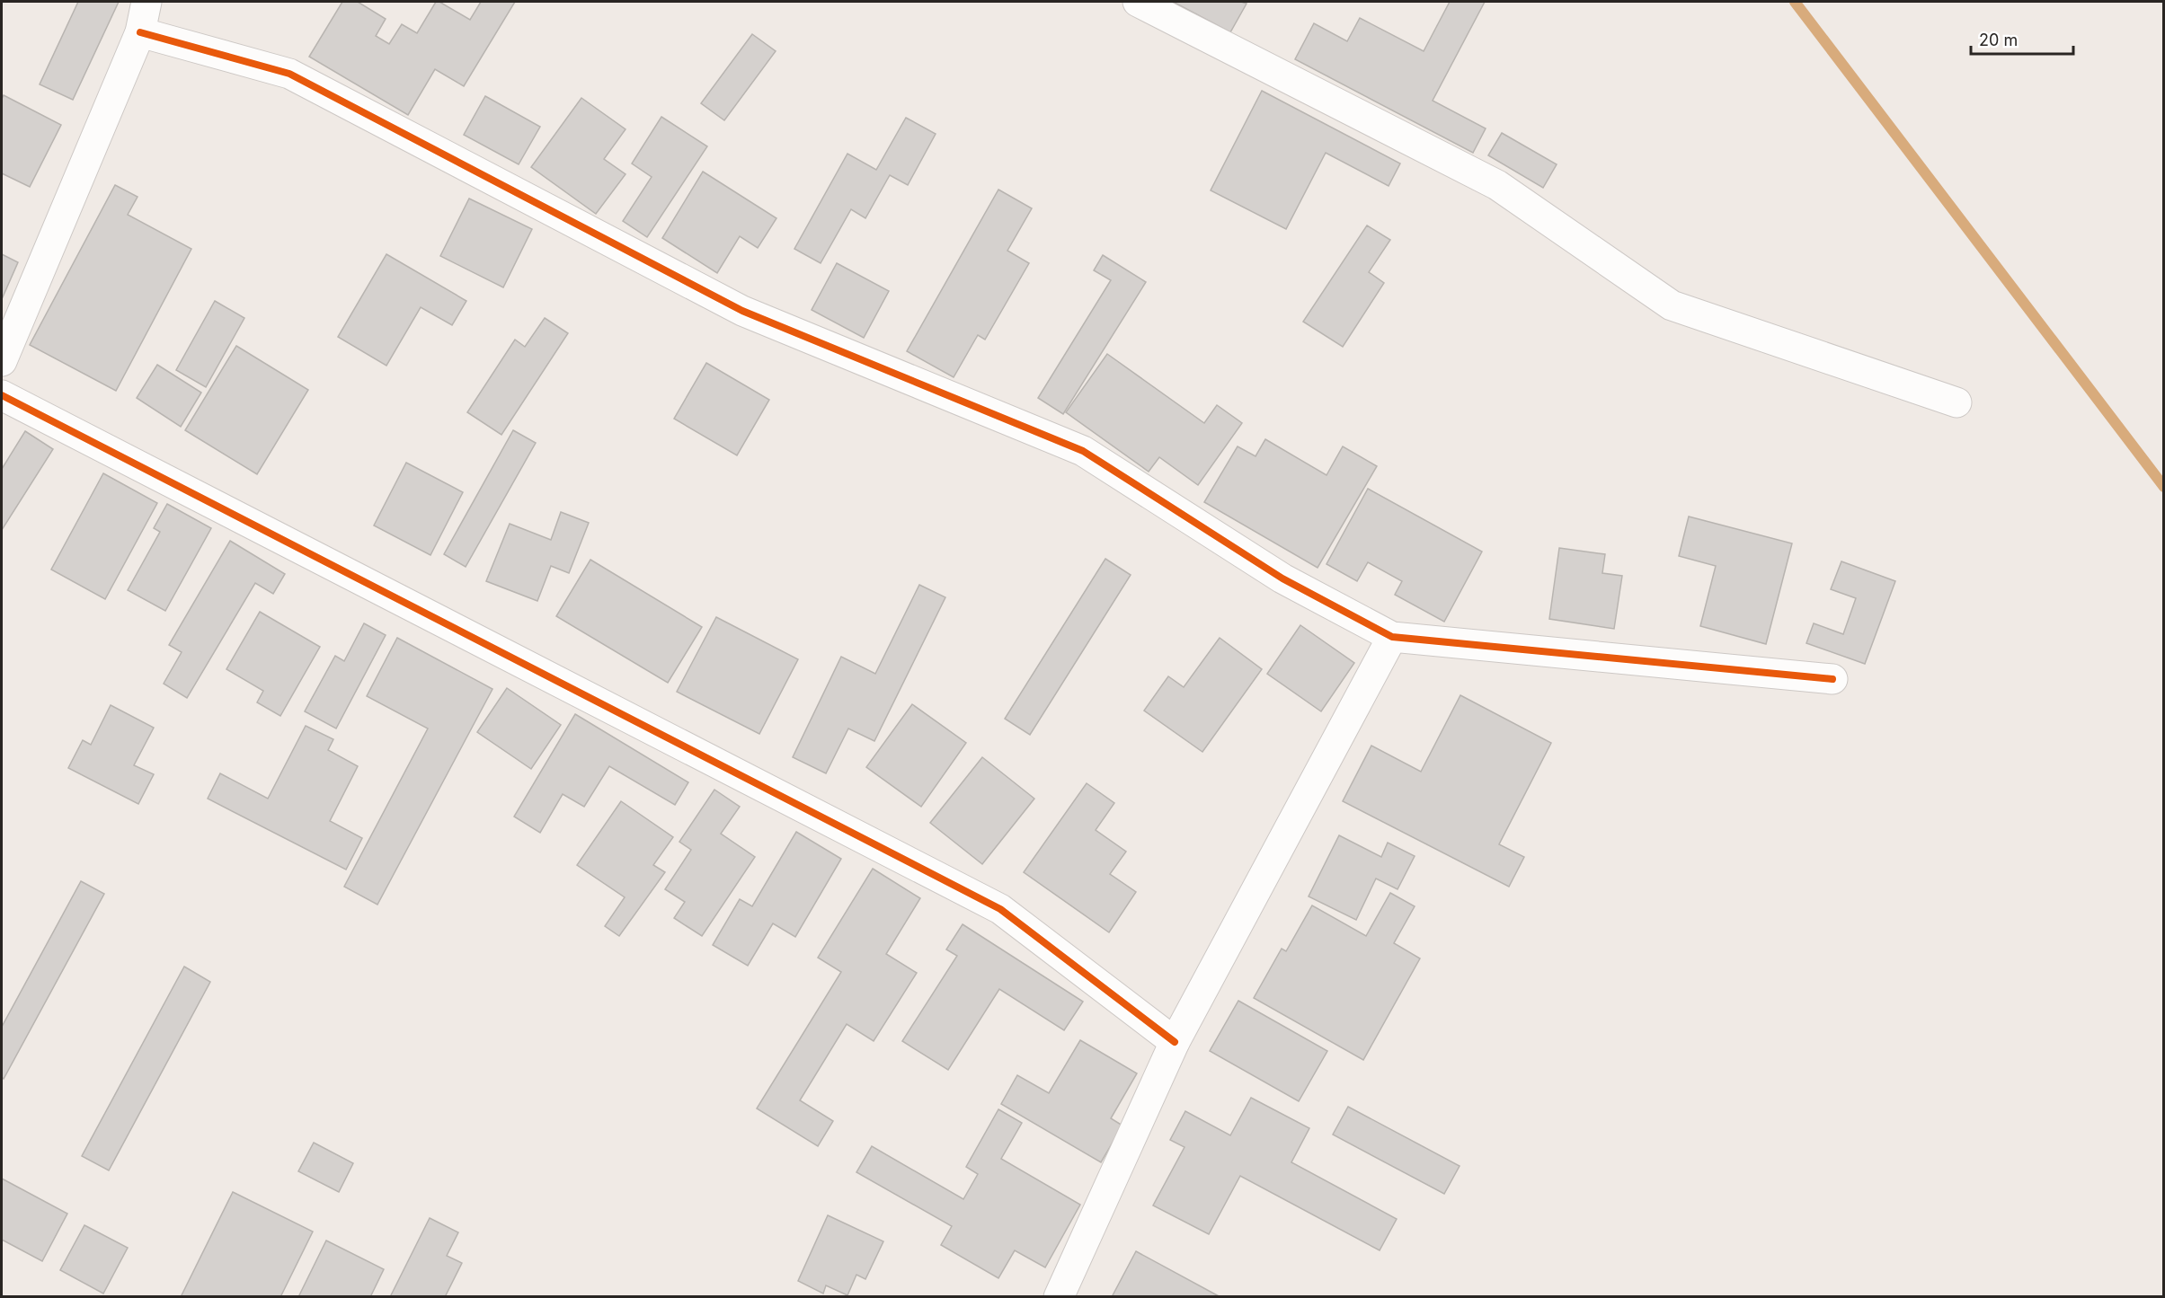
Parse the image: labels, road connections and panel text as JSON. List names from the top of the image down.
{
  "scale_bar": "20 m"
}
